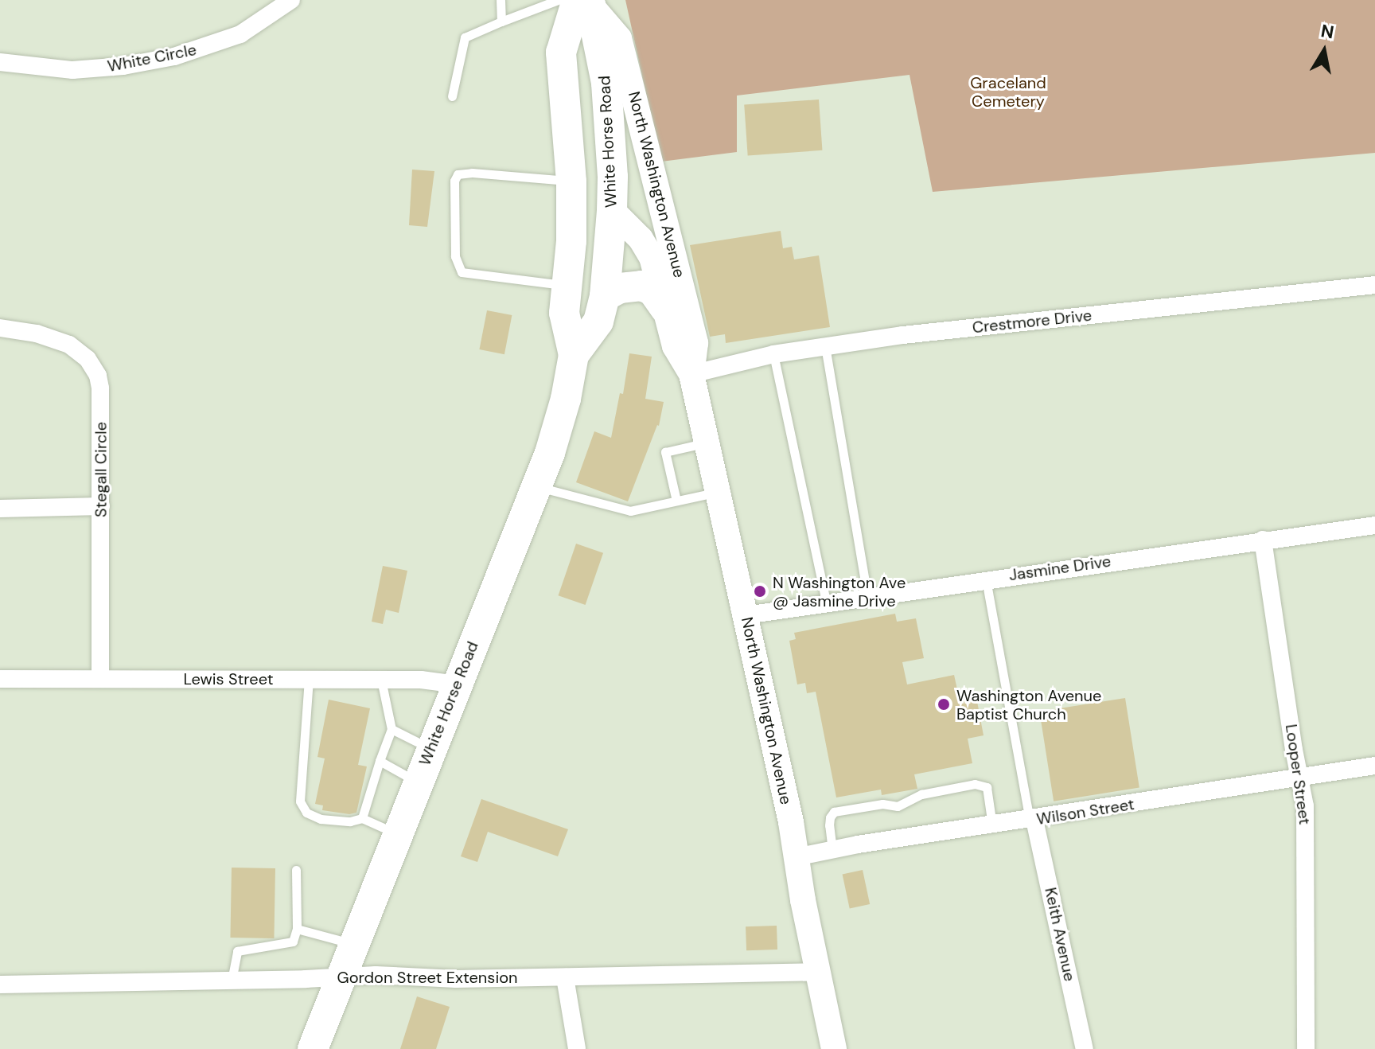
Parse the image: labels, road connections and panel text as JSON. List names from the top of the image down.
{
  "streets": {
    "highway": ["White Horse Road"],
    "main road": ["North Washington Avenue"],
    "street": [
      "White Circle",
      "Crestmore Drive",
      "Stegall Circle",
      "Jasmine Drive",
      "Lewis Street",
      "Looper Street",
      "Wilson Street",
      "Keith Avenue",
      "Gordon Street Extension"
    ]
  },
  "crossings": [
    ["White Horse Road", "North Washington Avenue"],
    ["White Horse Road", "Lewis Street"],
    ["White Horse Road", "Gordon Street Extension"],
    ["North Washington Avenue", "Crestmore Drive"],
    ["North Washington Avenue", "Jasmine Drive"],
    ["North Washington Avenue", "Wilson Street"],
    ["North Washington Avenue", "Gordon Street Extension"],
    ["Stegall Circle", "Lewis Street"],
    ["Jasmine Drive", "Looper Street"],
    ["Looper Street", "Wilson Street"],
    ["Wilson Street", "Keith Avenue"]
  ],
  "parks": ["Graceland Cemetery"],
  "places": ["N Washington Ave @ Jasmine Drive", "Washington Avenue Baptist Church"],
  "north": "top"
}
